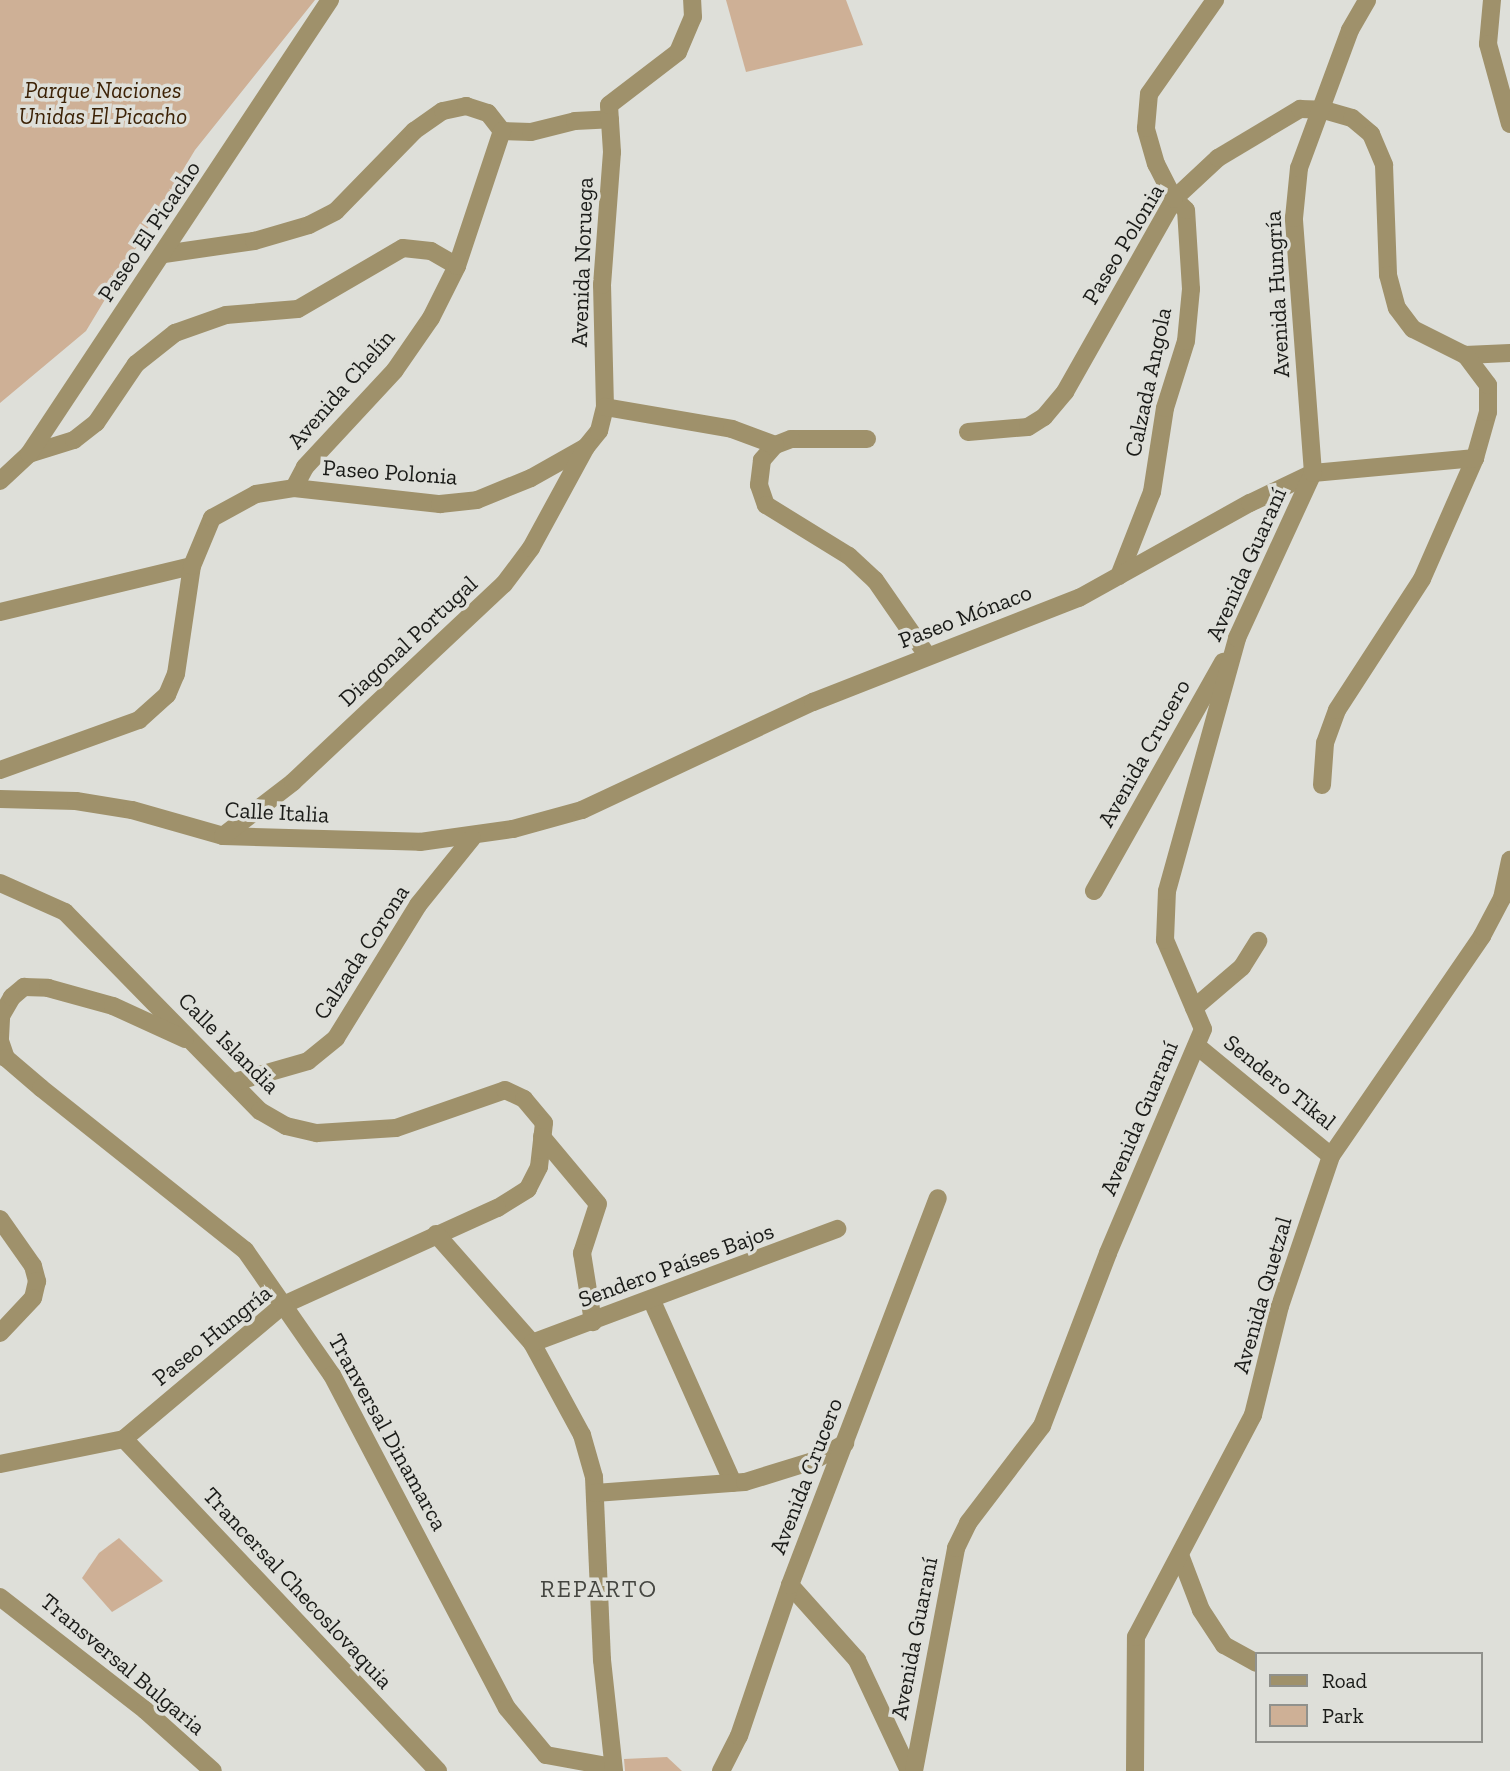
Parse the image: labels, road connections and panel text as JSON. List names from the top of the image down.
{
  "streets": {
    "street": [
      "Paseo El Picacho",
      "Paseo Polonia",
      "Avenida Noruega",
      "Avenida Hungría",
      "Calzada Angola",
      "Avenida Chelín",
      "Avenida Guaraní",
      "Paseo Mónaco",
      "Diagonal Portugal",
      "Avenida Crucero",
      "Calle Italia",
      "Calzada Corona",
      "Calle Islandia",
      "Sendero Tikal",
      "Sendero Países Bajos",
      "Avenida Quetzal",
      "Paseo Hungría",
      "Tranversal Dinamarca",
      "Trancersal Checoslovaquia",
      "Transversal Bulgaria"
    ]
  },
  "crossings": [
    ["Paseo Polonia", "Avenida Hungría"],
    ["Paseo Polonia", "Calzada Angola"],
    ["Paseo Polonia", "Avenida Chelín"],
    ["Paseo Polonia", "Diagonal Portugal"],
    ["Avenida Hungría", "Avenida Guaraní"],
    ["Avenida Hungría", "Paseo Mónaco"],
    ["Calzada Angola", "Paseo Mónaco"],
    ["Avenida Guaraní", "Paseo Mónaco"],
    ["Avenida Guaraní", "Avenida Crucero"],
    ["Avenida Guaraní", "Sendero Tikal"],
    ["Paseo Mónaco", "Calle Italia"],
    ["Paseo Mónaco", "Calzada Corona"],
    ["Diagonal Portugal", "Calle Italia"],
    ["Calle Italia", "Calzada Corona"],
    ["Calzada Corona", "Calle Islandia"],
    ["Calle Islandia", "Paseo Hungría"],
    ["Calle Islandia", "Tranversal Dinamarca"],
    ["Sendero Tikal", "Avenida Quetzal"],
    ["Paseo Hungría", "Tranversal Dinamarca"],
    ["Paseo Hungría", "Trancersal Checoslovaquia"]
  ],
  "districts": ["REPARTO"],
  "parks": ["Parque Naciones Unidas El Picacho"],
  "legend": ["Road", "Park"]
}
